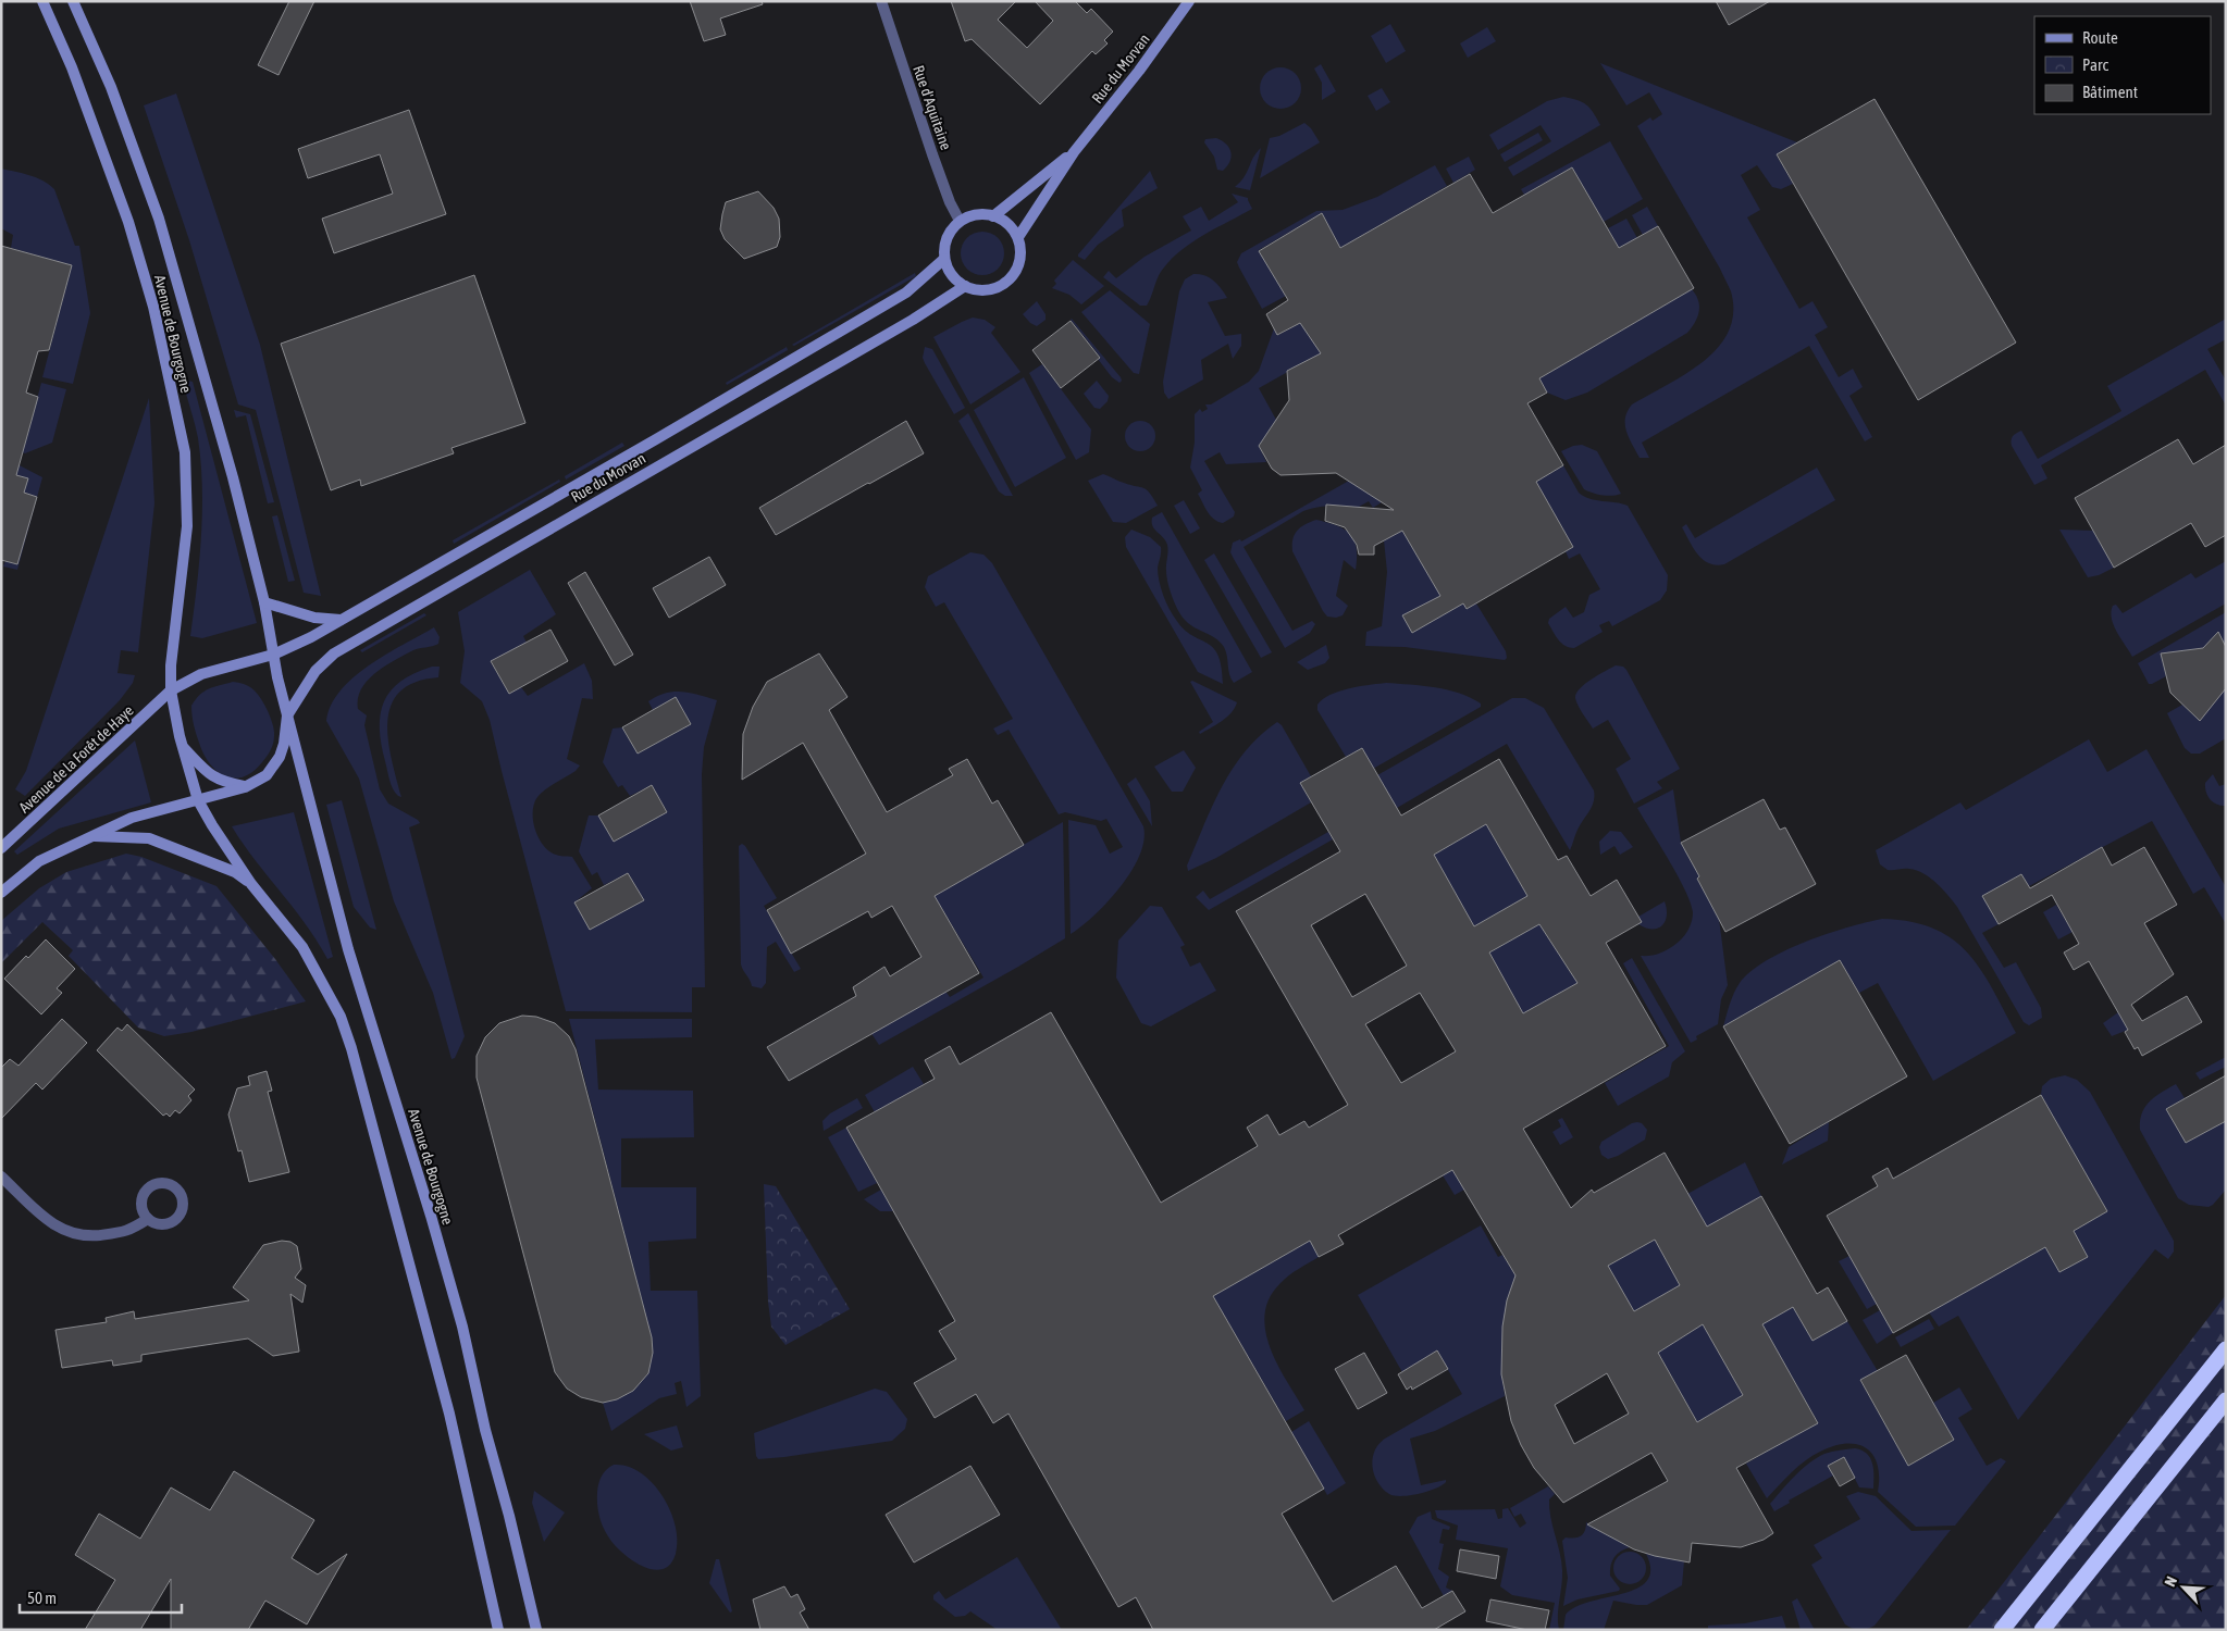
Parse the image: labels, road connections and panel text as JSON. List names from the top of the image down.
{
  "streets": {
    "main road": ["Rue du Morvan", "Avenue de Bourgogne", "Avenue de la Forêt de Haye"],
    "street": ["Rue d'Aquitaine"]
  },
  "crossings": [
    ["Rue du Morvan", "Rue d'Aquitaine"],
    ["Rue du Morvan", "Avenue de Bourgogne"],
    ["Rue du Morvan", "Avenue de la Forêt de Haye"],
    ["Avenue de Bourgogne", "Avenue de la Forêt de Haye"]
  ],
  "legend": ["Route", "Parc", "Bâtiment"],
  "scale_bar": "50 m",
  "north": "top left"
}
